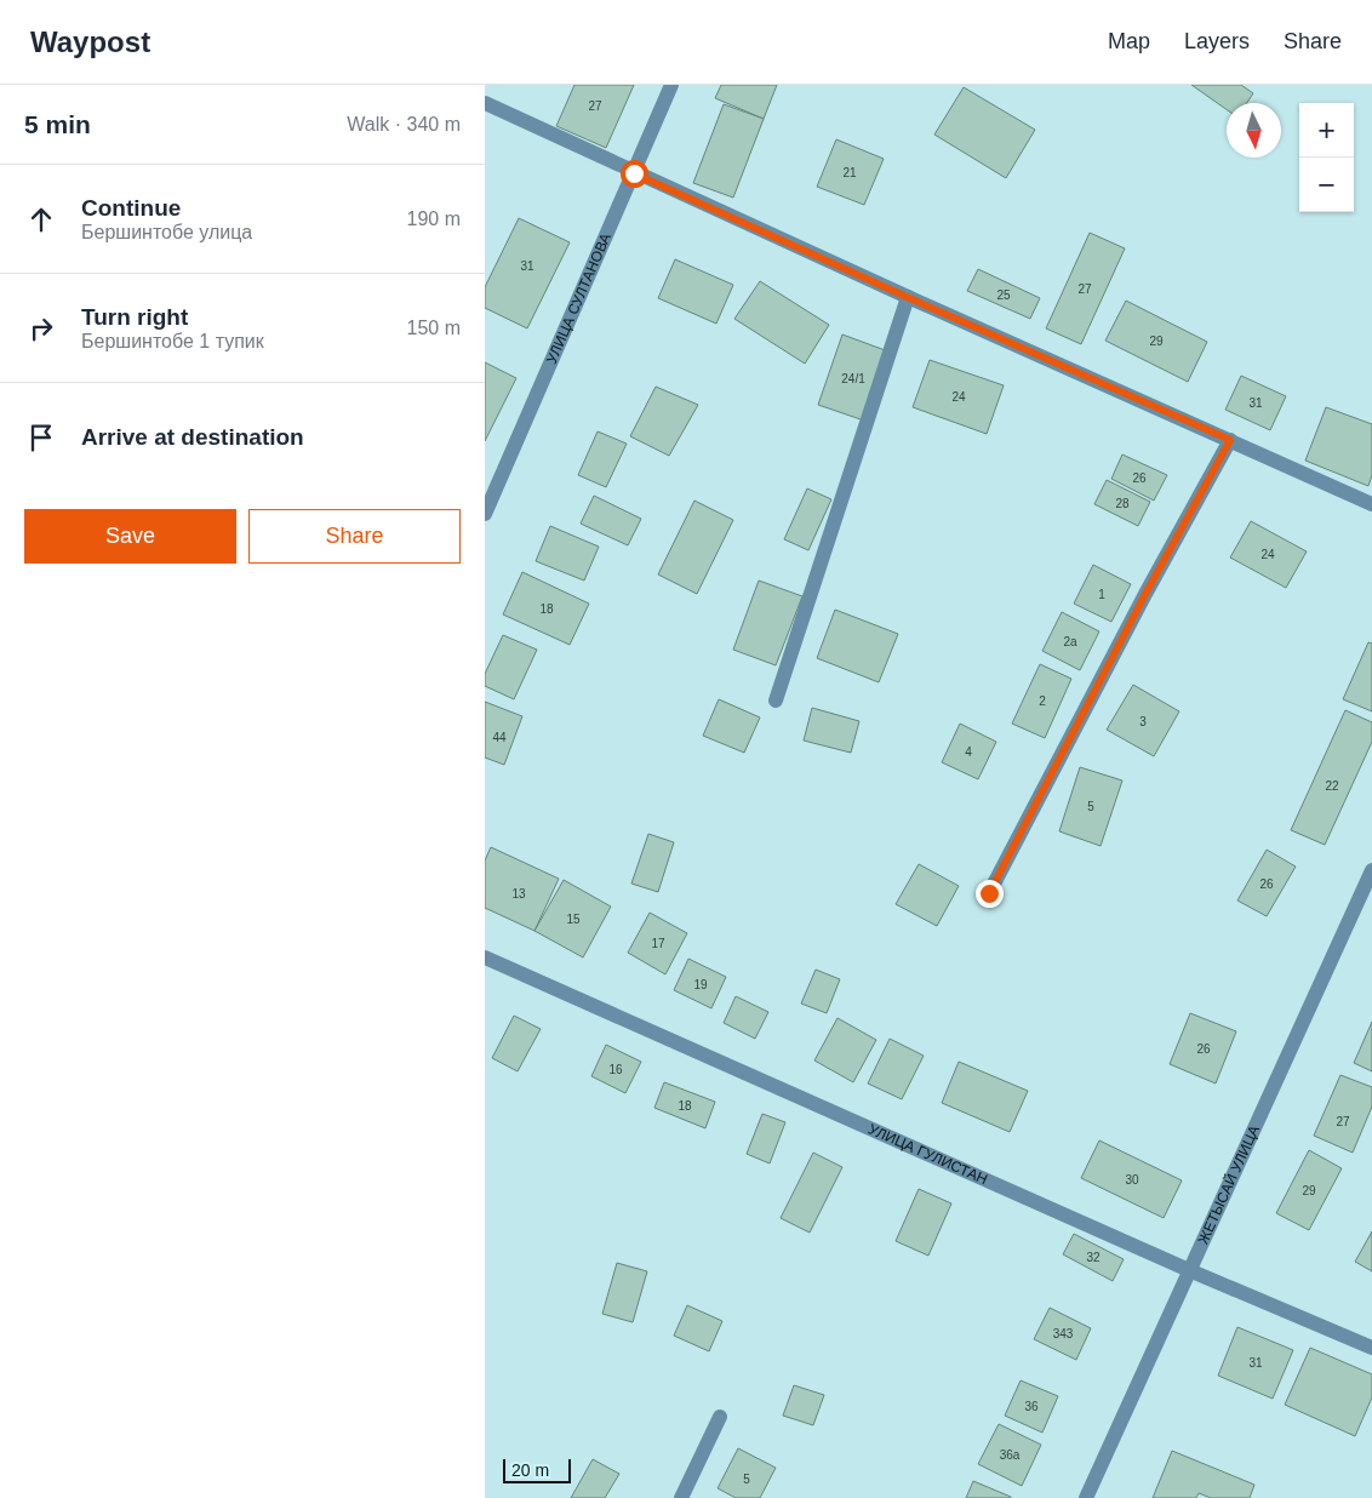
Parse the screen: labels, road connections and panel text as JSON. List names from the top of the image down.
{
  "streets": {
    "street": ["УЛИЦА СУЛТАНОВА", "УЛИЦА ГУЛИСТАН", "ЖЕТЫСАЙ УЛИЦА"]
  },
  "crossings": [
    ["УЛИЦА ГУЛИСТАН", "ЖЕТЫСАЙ УЛИЦА"]
  ],
  "house_numbers": [
    "27",
    "21",
    "31",
    "27",
    "25",
    "29",
    "24/1",
    "24",
    "31",
    "26",
    "28",
    "24",
    "1",
    "18",
    "2а",
    "2",
    "3",
    "44",
    "4",
    "22",
    "5",
    "26",
    "13",
    "15",
    "17",
    "19",
    "26",
    "16",
    "18",
    "27",
    "30",
    "29",
    "32",
    "343",
    "31",
    "36",
    "36а",
    "5"
  ],
  "scale_bar": "20 m",
  "north": "bottom",
  "page": {
    "header": "Waypost",
    "nav": ["Map", "Layers", "Share"],
    "heading": ["5 min", "Walk · 340 m"],
    "map_buttons": ["+", "−"],
    "list": [
      ["Continue", "Бершинтобе улица", "190 m"],
      ["Turn right", "Бершинтобе 1 тупик", "150 m"],
      "Arrive at destination"
    ],
    "buttons": ["Save", "Share"],
    "scale": "20 m"
  }
}
